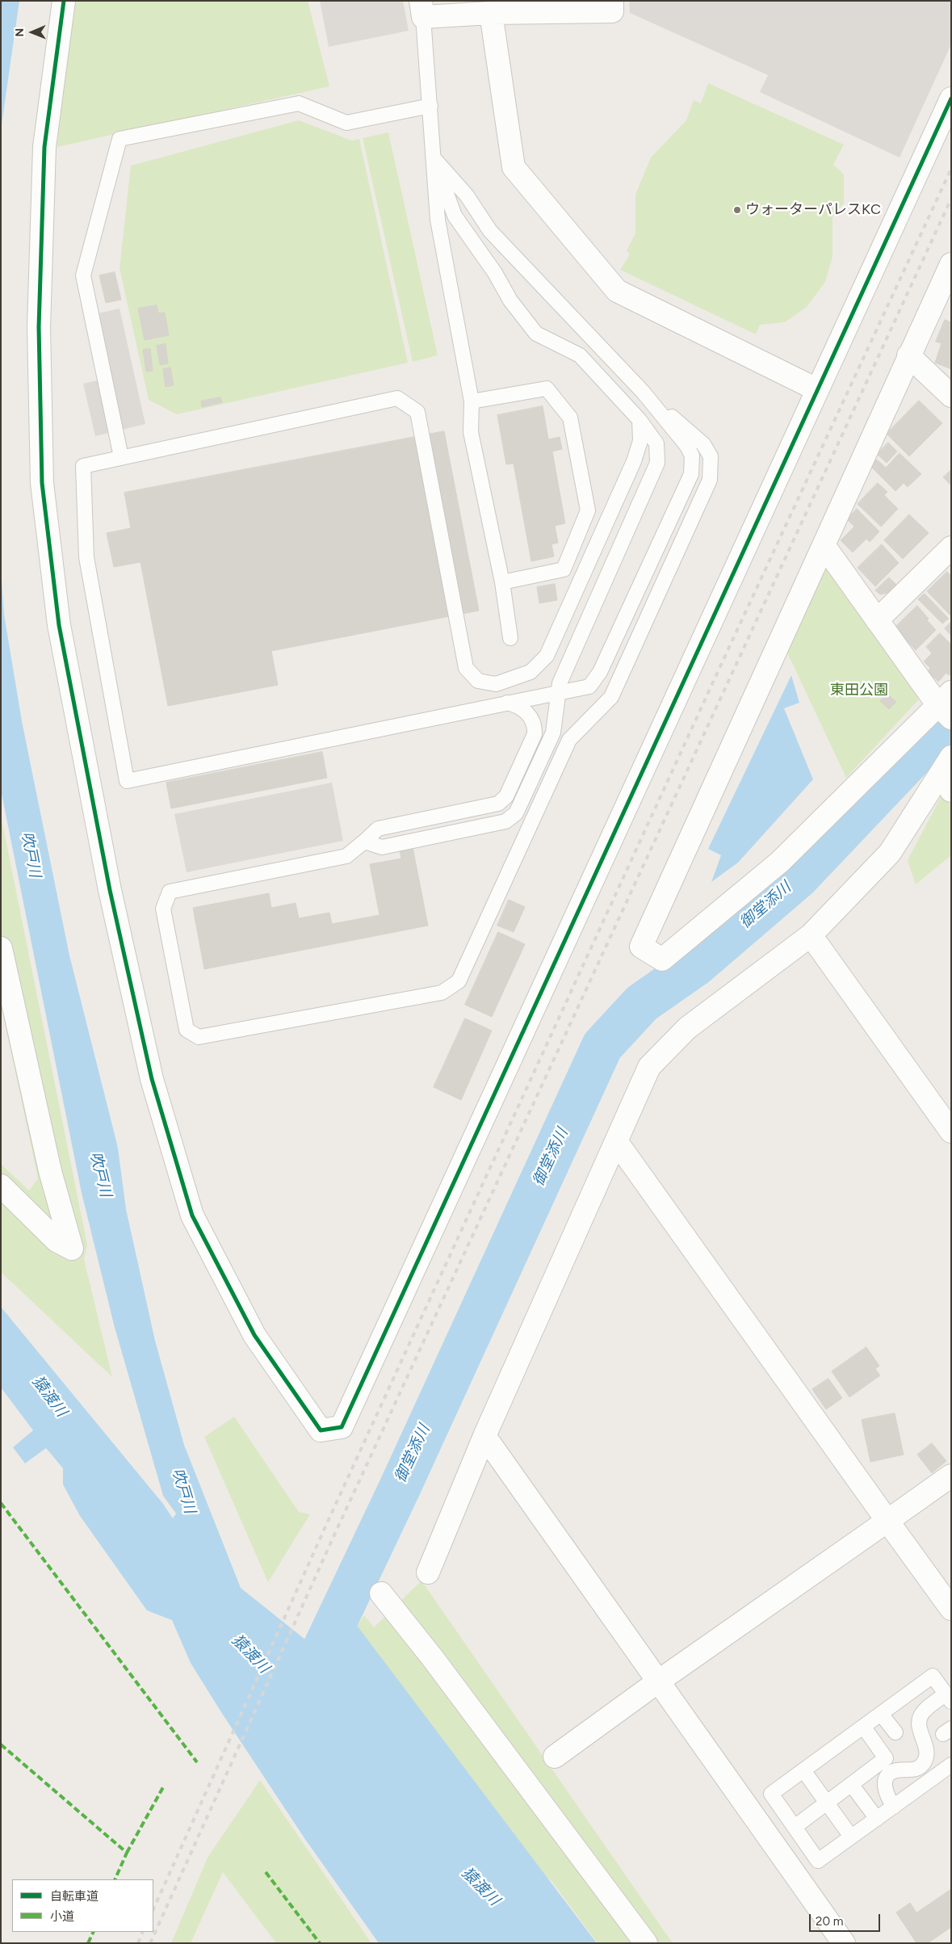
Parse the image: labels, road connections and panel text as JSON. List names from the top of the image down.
{
  "water": ["吹戸川", "御堂添川", "猿渡川"],
  "parks": ["東田公園"],
  "places": ["ウォーターパレスKC"],
  "legend": ["自転車道", "小道"],
  "scale_bar": "20 m",
  "north": "left"
}
